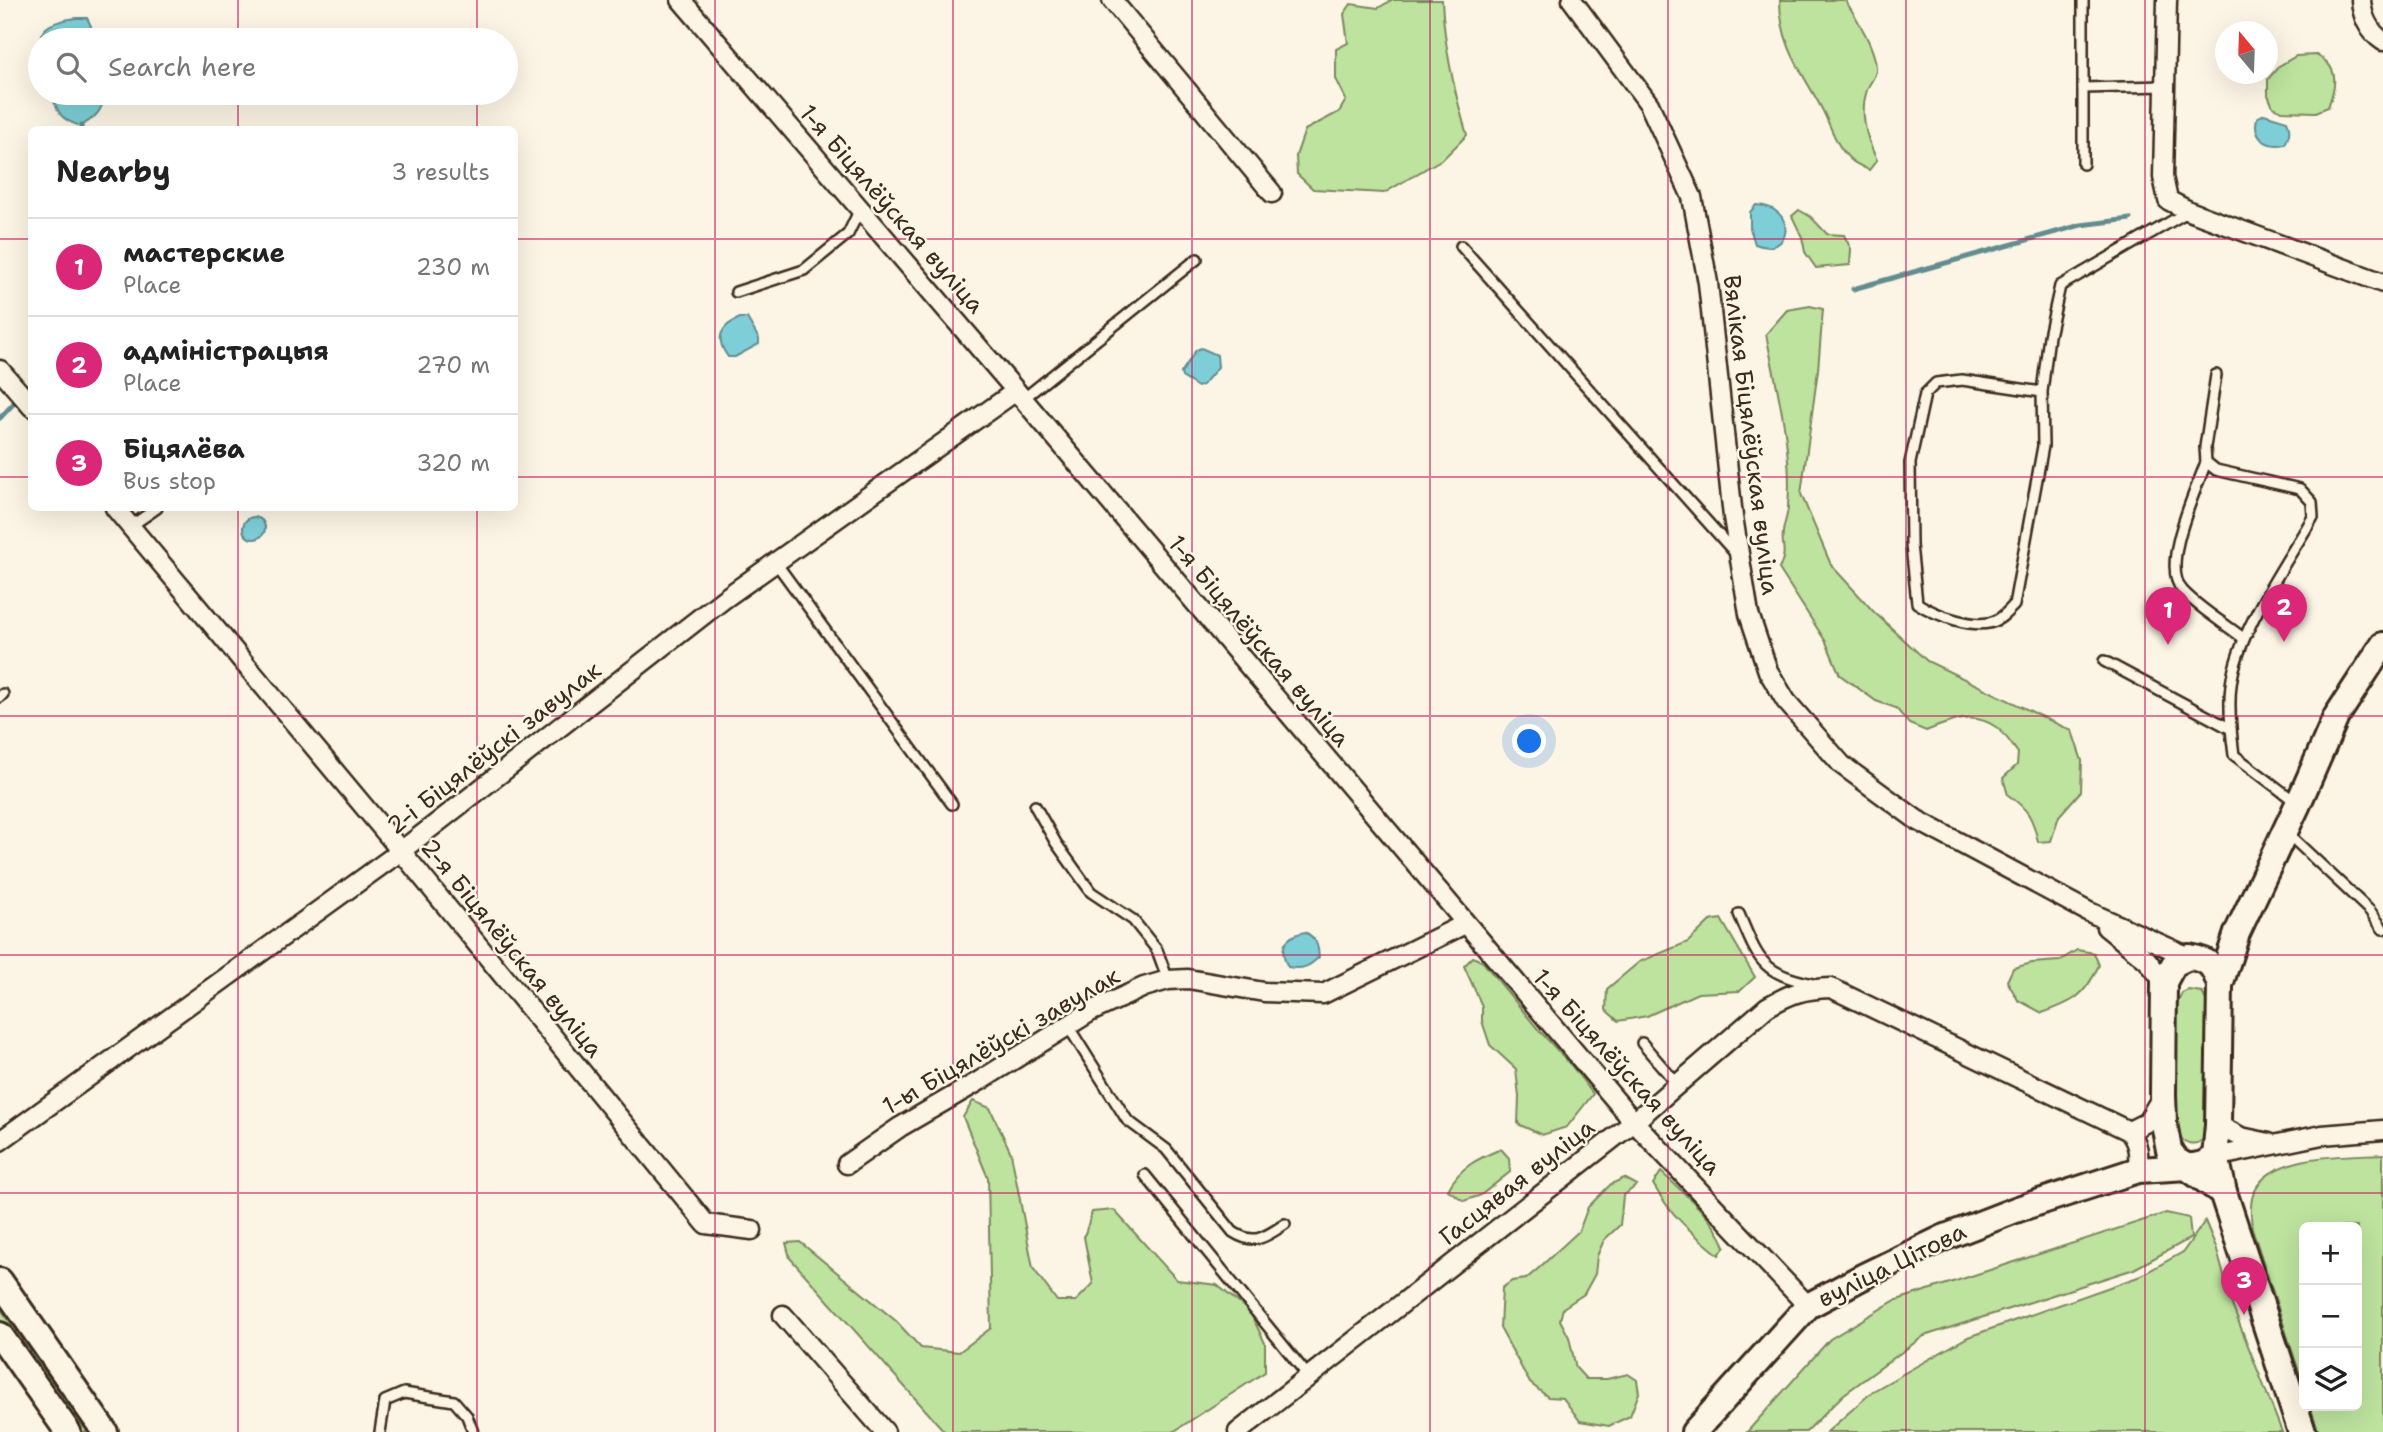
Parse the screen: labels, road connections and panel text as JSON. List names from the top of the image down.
{
  "streets": {
    "main road": ["вуліца Цітова"],
    "street": [
      "1-я Біцялёўская вуліца",
      "Вялікая Біцялёўская вуліца",
      "2-і Біцялёўскі завулак",
      "2-я Біцялёўская вуліца",
      "1-ы Біцялёўскі завулак",
      "Гасцявая вуліца"
    ]
  },
  "crossings": [
    ["1-я Біцялёўская вуліца", "2-і Біцялёўскі завулак"],
    ["1-я Біцялёўская вуліца", "1-ы Біцялёўскі завулак"],
    ["1-я Біцялёўская вуліца", "Гасцявая вуліца"],
    ["1-я Біцялёўская вуліца", "вуліца Цітова"],
    ["2-і Біцялёўскі завулак", "2-я Біцялёўская вуліца"]
  ],
  "north": "top",
  "page": {
    "search": "Search here",
    "heading": ["Nearby", "3 results"],
    "list": [
      {
        "mark": "1",
        "name": "мастерские",
        "note": "Place",
        "value": "230 m"
      },
      {
        "mark": "2",
        "name": "адміністрацыя",
        "note": "Place",
        "value": "270 m"
      },
      {
        "mark": "3",
        "name": "Біцялёва",
        "note": "Bus stop",
        "value": "320 m"
      }
    ],
    "pins": ["2", "1", "3"],
    "map_buttons": ["+", "−"]
  }
}
